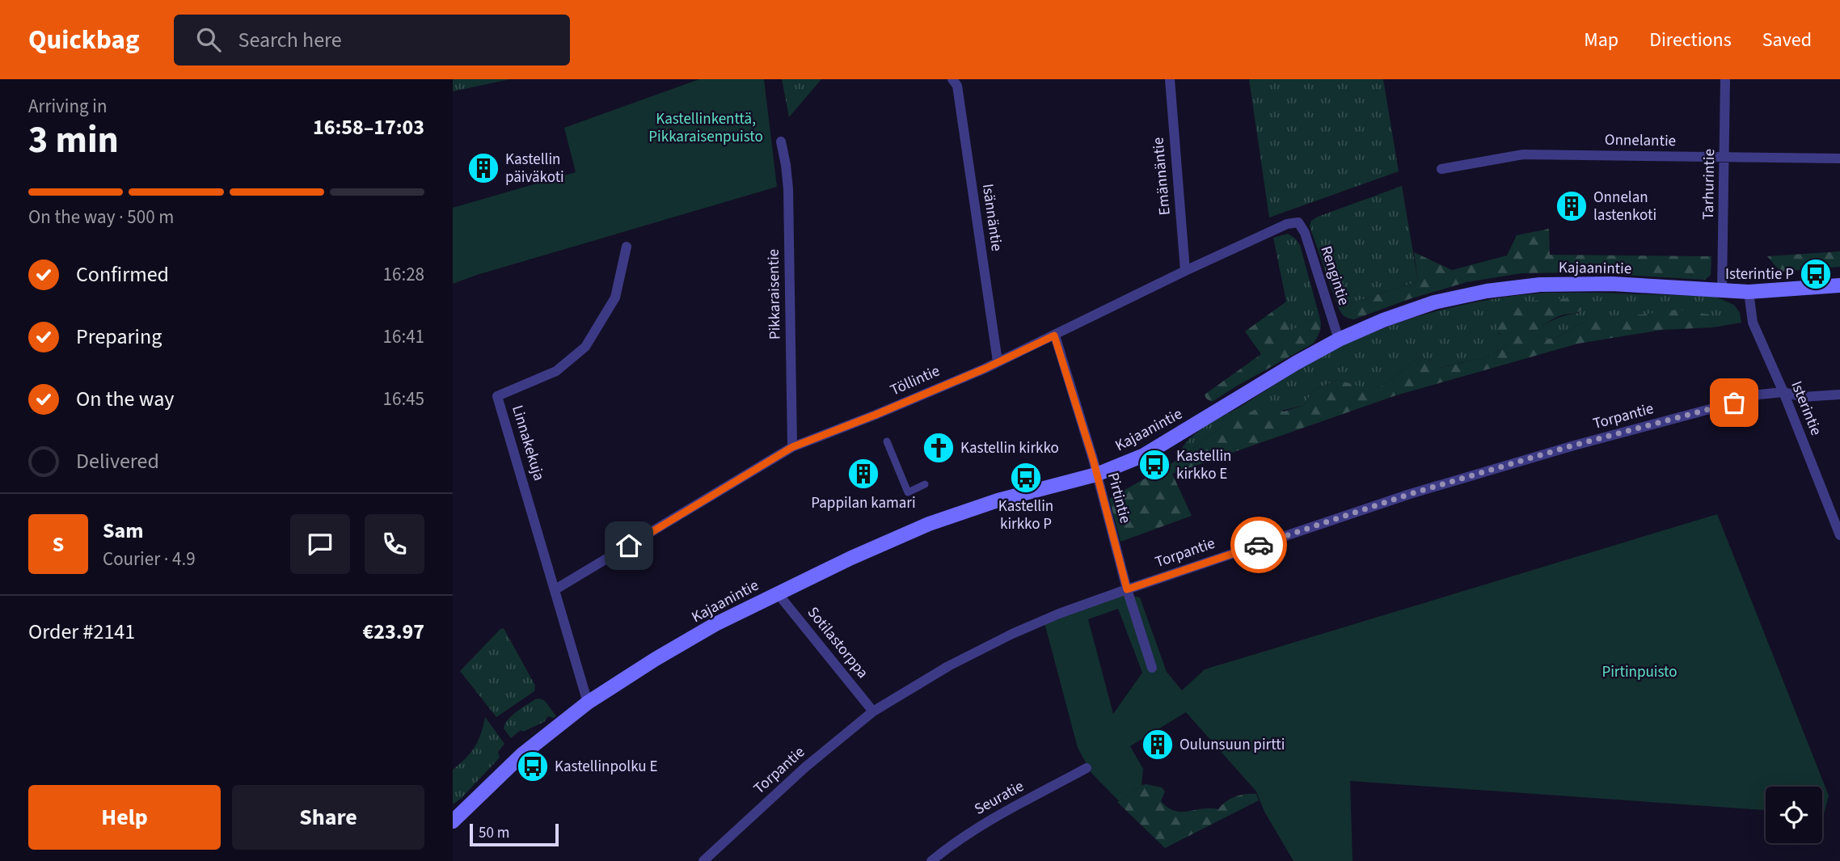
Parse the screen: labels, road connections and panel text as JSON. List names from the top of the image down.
{
  "streets": {
    "main road": ["Kajaanintie"],
    "street": [
      "Onnelantie",
      "Emännäntie",
      "Tarhurintie",
      "Isännäntie",
      "Rengintie",
      "Pikkaraisentie",
      "Töllintie",
      "Isterintie",
      "Torpantie",
      "Linnakekuja",
      "Pirtintie",
      "Sotilastorppa",
      "Seuratie"
    ]
  },
  "crossings": [
    ["Onnelantie", "Tarhurintie"],
    ["Emännäntie", "Töllintie"],
    ["Tarhurintie", "Kajaanintie"],
    ["Isännäntie", "Töllintie"],
    ["Kajaanintie", "Rengintie"],
    ["Kajaanintie", "Isterintie"],
    ["Kajaanintie", "Linnakekuja"],
    ["Kajaanintie", "Pirtintie"],
    ["Kajaanintie", "Sotilastorppa"],
    ["Rengintie", "Töllintie"],
    ["Pikkaraisentie", "Töllintie"],
    ["Töllintie", "Linnakekuja"],
    ["Töllintie", "Pirtintie"],
    ["Isterintie", "Torpantie"],
    ["Torpantie", "Pirtintie"],
    ["Torpantie", "Sotilastorppa"]
  ],
  "parks": ["Kastellinkenttä, Pikkaraisenpuisto", "Pirtinpuisto"],
  "places": {
    "building": [
      "Kastellin päiväkoti",
      "Onnelan lastenkoti",
      "Pappilan kamari",
      "Oulunsuun pirtti"
    ],
    "bus stop": [
      "Isterintie P",
      "Kastellin kirkko E",
      "Kastellin kirkko P",
      "Kastellinpolku E"
    ],
    "church": ["Kastellin kirkko"]
  },
  "scale_bar": "50 m",
  "page": {
    "header": "Quickbag",
    "search": "Search here",
    "nav": ["Map", "Directions", "Saved"],
    "heading": ["3 min", "Arriving in", "16:58–17:03"],
    "panel": [
      "Sam",
      "Courier · 4.9",
      "Order #2141",
      "€23.97"
    ],
    "bar": "On the way · 500 m",
    "list": [
      ["Confirmed", "16:28"],
      ["Preparing", "16:41"],
      ["On the way", "16:45"],
      "Delivered"
    ],
    "round": "S",
    "buttons": ["Help", "Share"],
    "scale": "50 m"
  }
}
